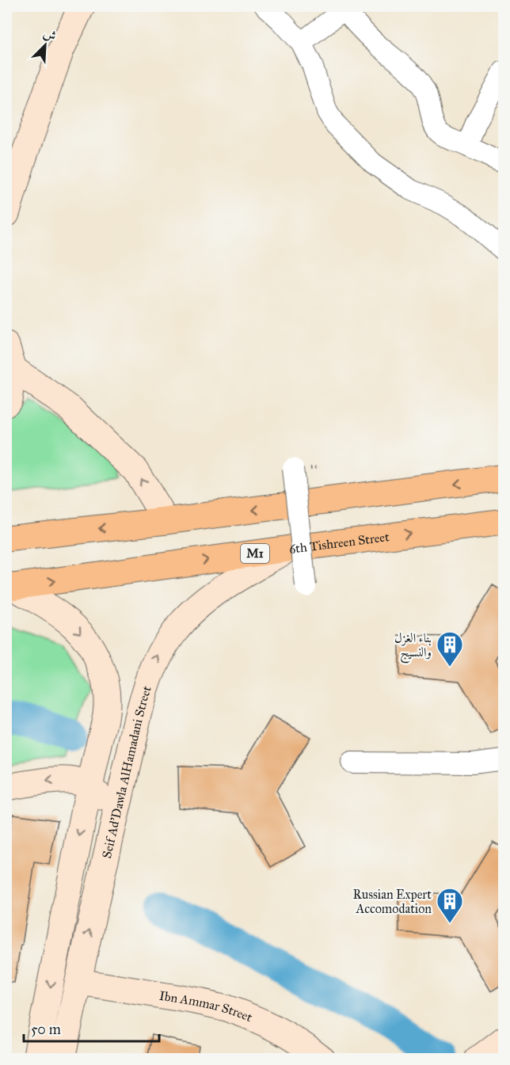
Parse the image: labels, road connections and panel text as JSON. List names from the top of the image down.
{
  "streets": {
    "highway": ["6th Tishreen Street", "M1"],
    "main road": ["Seif Ad'Dawla AlHamadani Street", "Ibn Ammar Street"]
  },
  "crossings": [
    ["6th Tishreen Street", "Seif Ad'Dawla AlHamadani Street"],
    ["Seif Ad'Dawla AlHamadani Street", "Ibn Ammar Street"]
  ],
  "places": {
    "building": ["بناء الغزل والنسيج", "Russian Expert Accomodation"]
  },
  "scale_bar": "50 m",
  "north": "top right"
}
